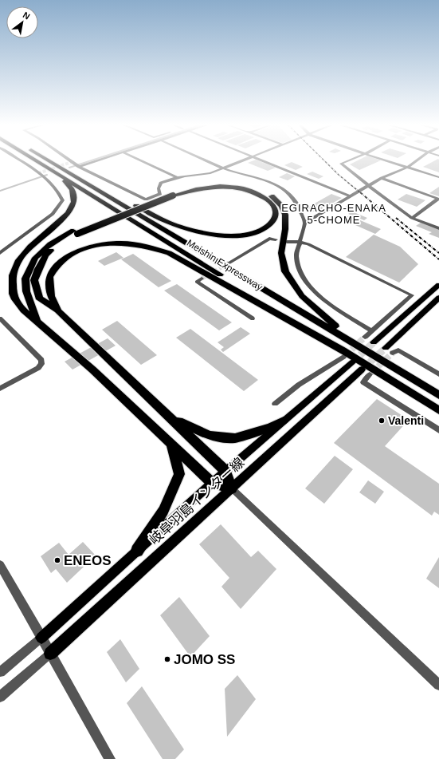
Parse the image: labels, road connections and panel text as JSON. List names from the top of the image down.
{
  "streets": {
    "highway": ["Meishin Expressway"],
    "main road": ["岐阜羽島インター線"]
  },
  "crossings": [
    ["Meishin Expressway", "岐阜羽島インター線"]
  ],
  "districts": ["EGIRACHO-ENAKA 5-CHOME"],
  "places": ["Valenti", "ENEOS", "JOMO SS"],
  "north": "top right"
}
